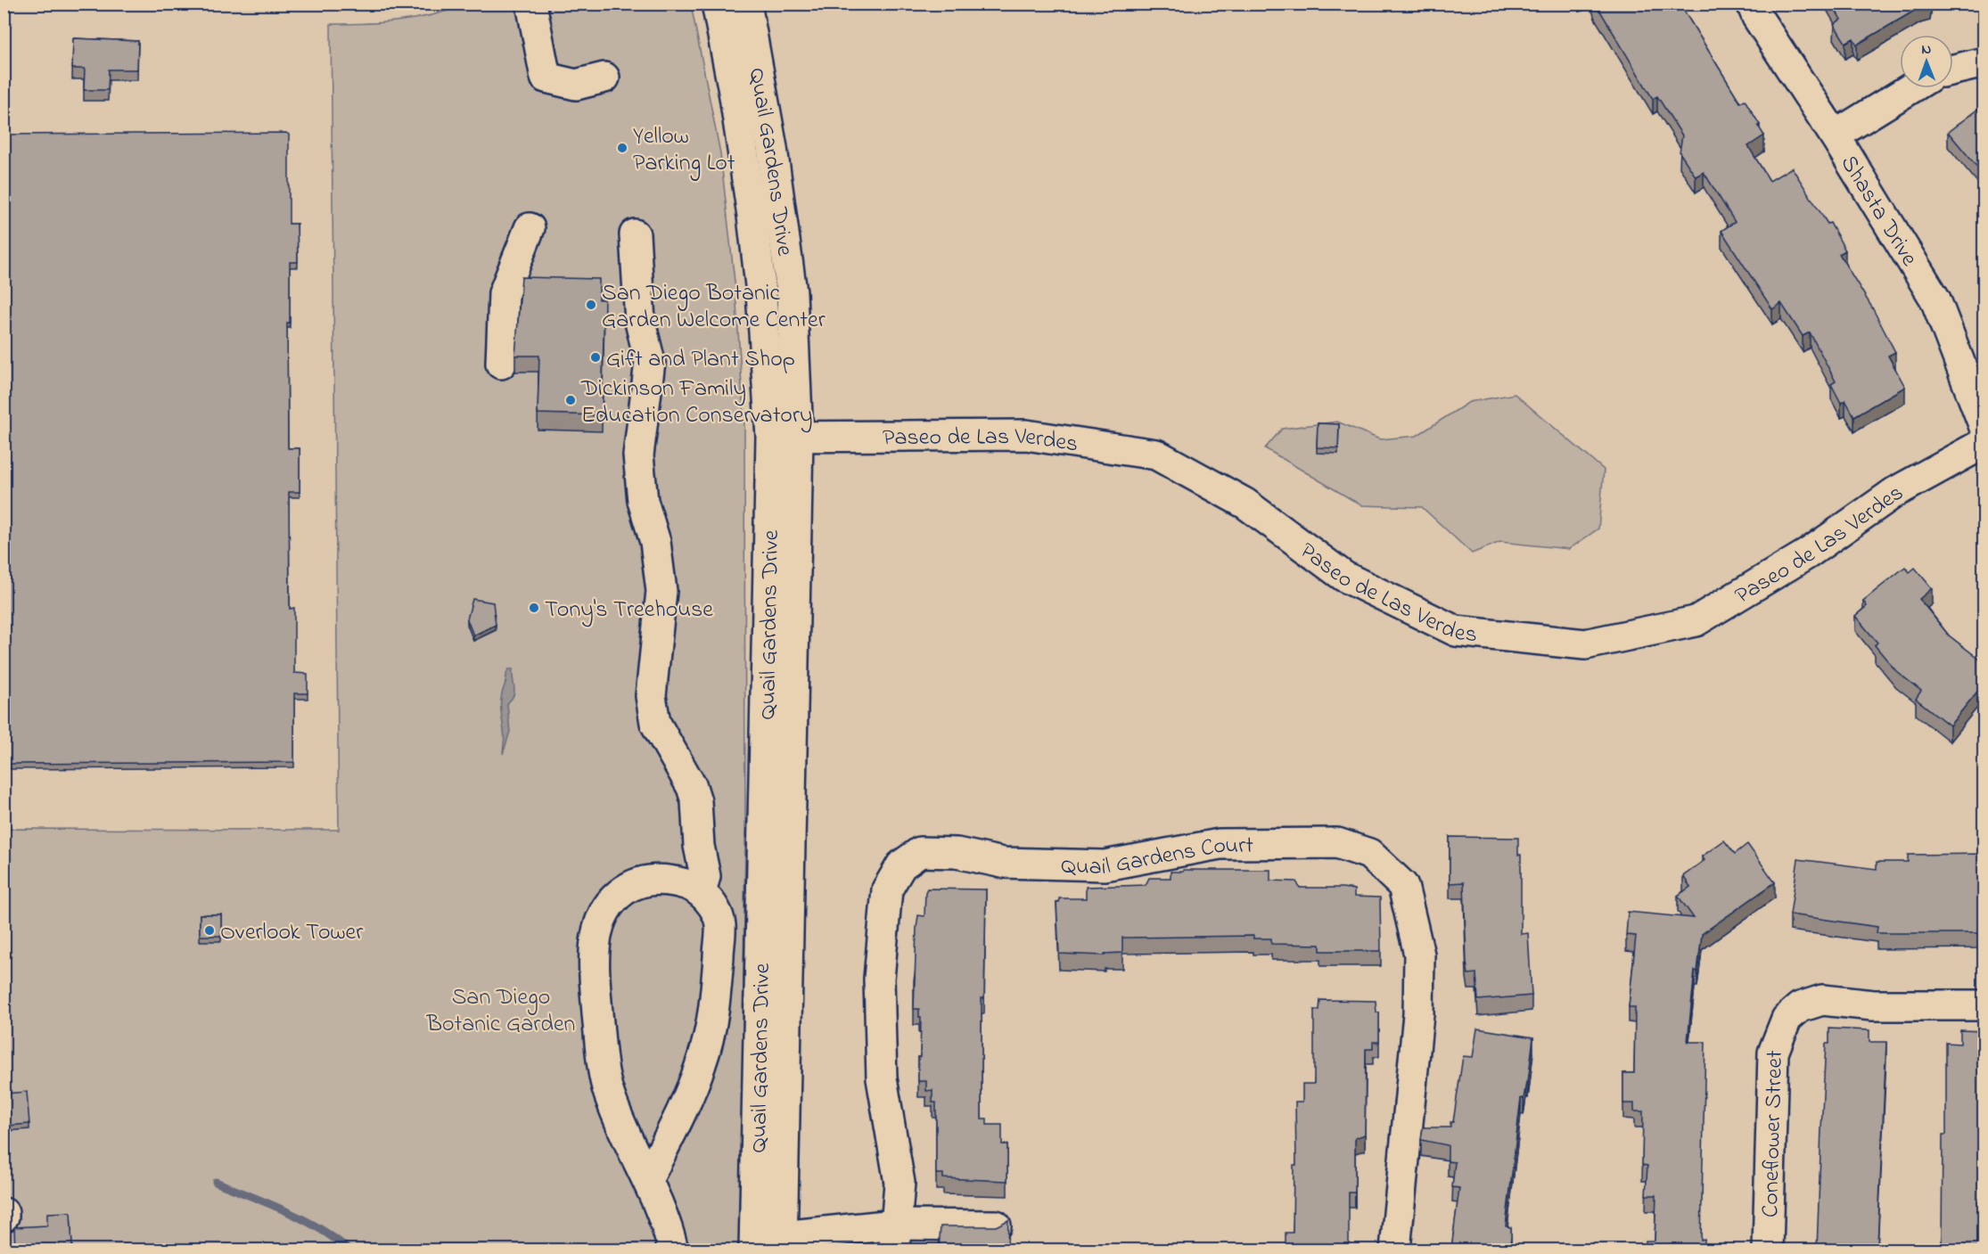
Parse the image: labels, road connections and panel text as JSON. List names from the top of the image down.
{
  "streets": {
    "street": [
      "Quail Gardens Drive",
      "Shasta Drive",
      "Paseo de Las Verdes",
      "Quail Gardens Court",
      "Coneflower Street"
    ]
  },
  "crossings": [
    ["Quail Gardens Drive", "Paseo de Las Verdes"]
  ],
  "parks": ["San Diego Botanic Garden"],
  "places": [
    "Yellow Parking Lot",
    "San Diego Botanic Garden Welcome Center",
    "Gift and Plant Shop",
    "Dickinson Family Education Conservatory",
    "Tony's Treehouse",
    "Overlook Tower"
  ],
  "north": "top"
}
